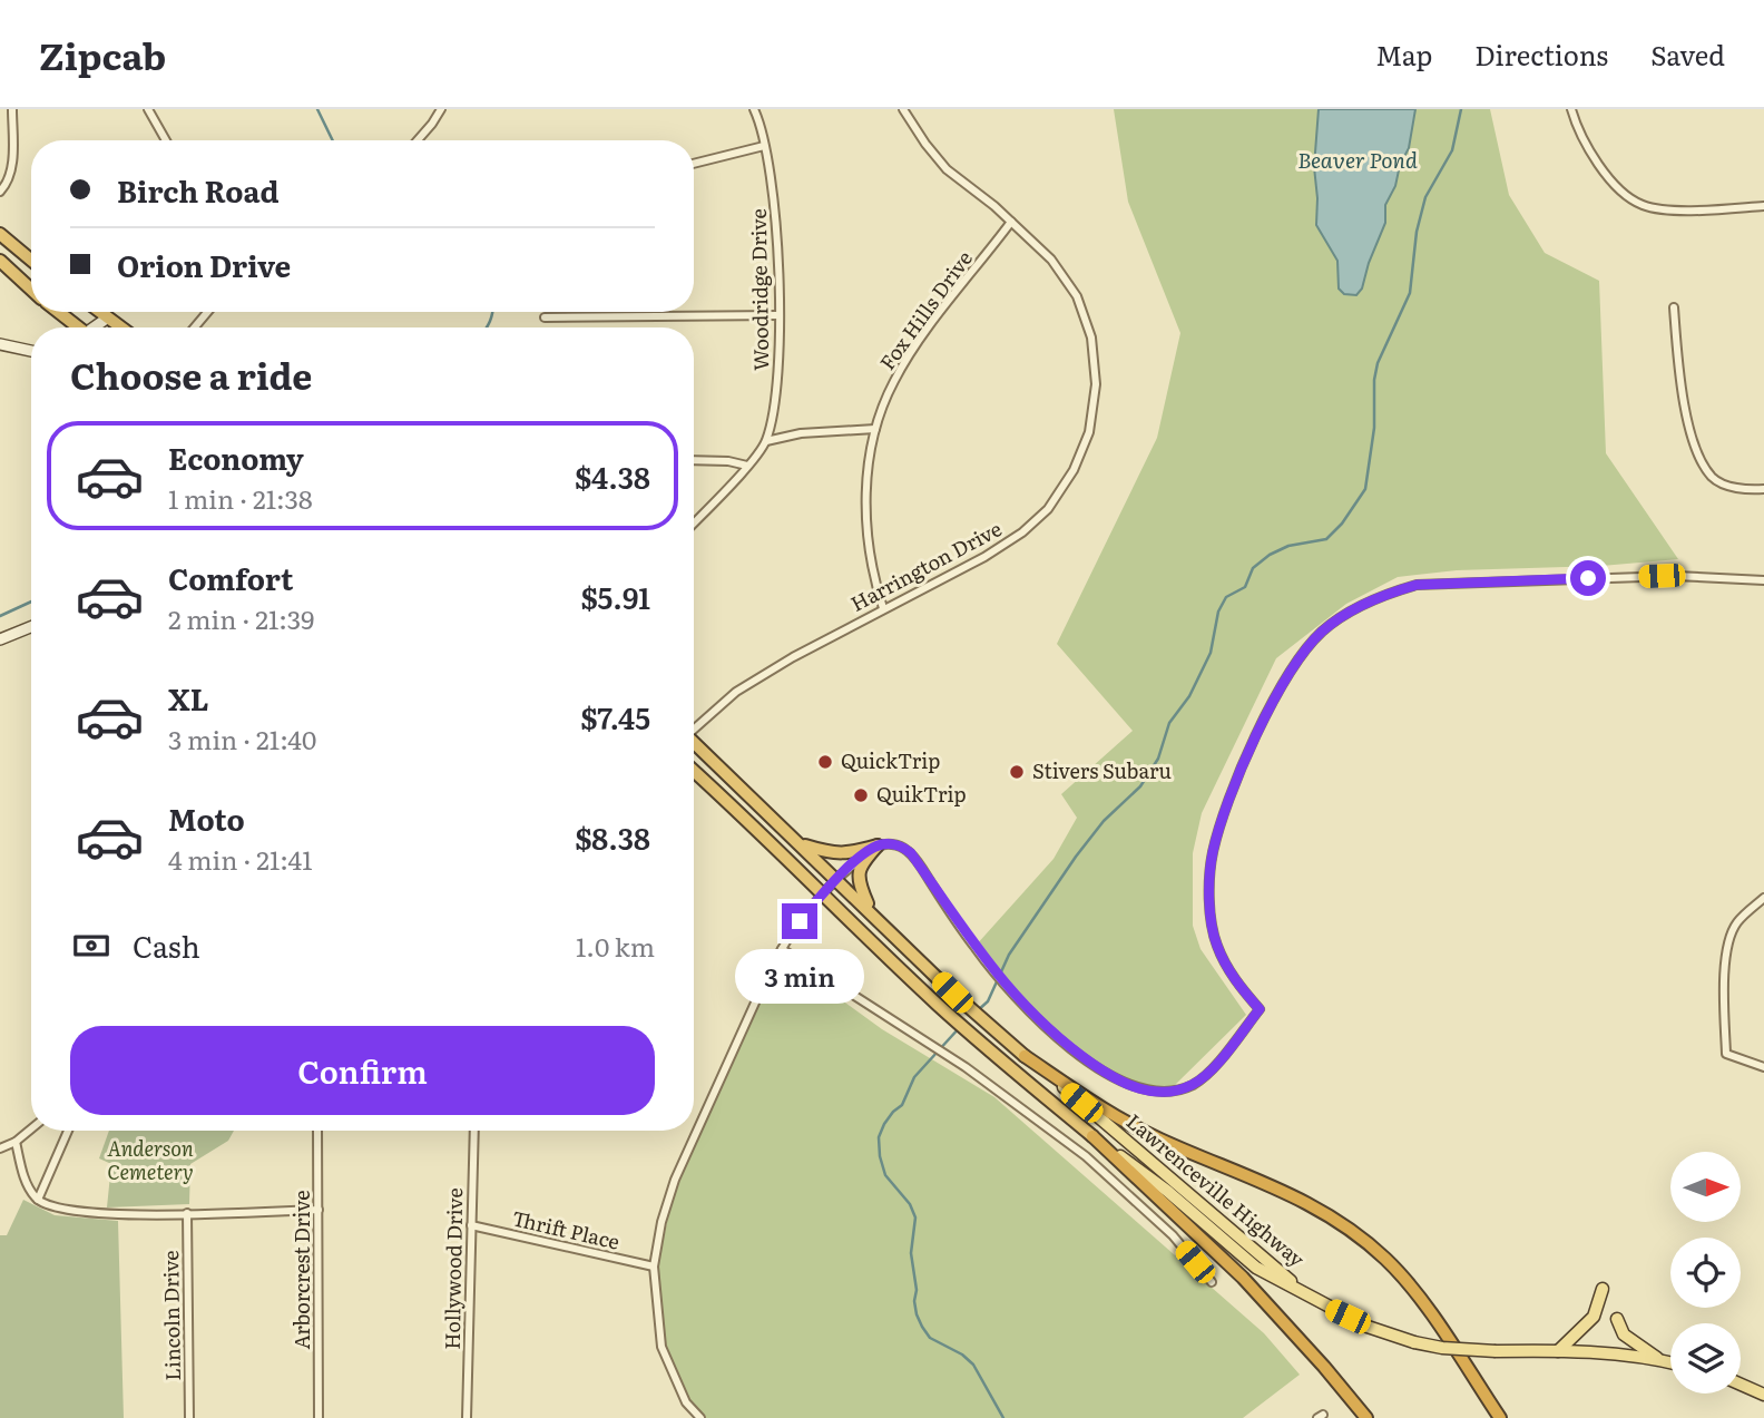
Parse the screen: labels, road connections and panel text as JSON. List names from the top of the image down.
{
  "streets": {
    "highway": ["Lawrenceville Highway"],
    "street": [
      "Woodridge Drive",
      "Fox Hills Drive",
      "Harrington Drive",
      "Thrift Place",
      "Hollywood Drive",
      "Arborcrest Drive",
      "Lincoln Drive"
    ]
  },
  "crossings": [
    ["Fox Hills Drive", "Harrington Drive"],
    ["Thrift Place", "Hollywood Drive"]
  ],
  "water": ["Beaver Pond"],
  "parks": ["Anderson Cemetery"],
  "places": ["QuickTrip", "Stivers Subaru", "QuikTrip"],
  "north": "right",
  "page": {
    "header": "Zipcab",
    "nav": ["Map", "Directions", "Saved"],
    "banner": ["Birch Road", "Orion Drive"],
    "heading": "Choose a ride",
    "list": [
      {
        "name": "Economy",
        "note": "1 min · 21:38",
        "value": "$4.38"
      },
      {
        "name": "Comfort",
        "note": "2 min · 21:39",
        "value": "$5.91"
      },
      {
        "name": "XL",
        "note": "3 min · 21:40",
        "value": "$7.45"
      },
      {
        "name": "Moto",
        "note": "4 min · 21:41",
        "value": "$8.38"
      }
    ],
    "pay": ["Cash", "1.0 km"],
    "bubble": "3 min",
    "buttons": "Confirm"
  }
}
